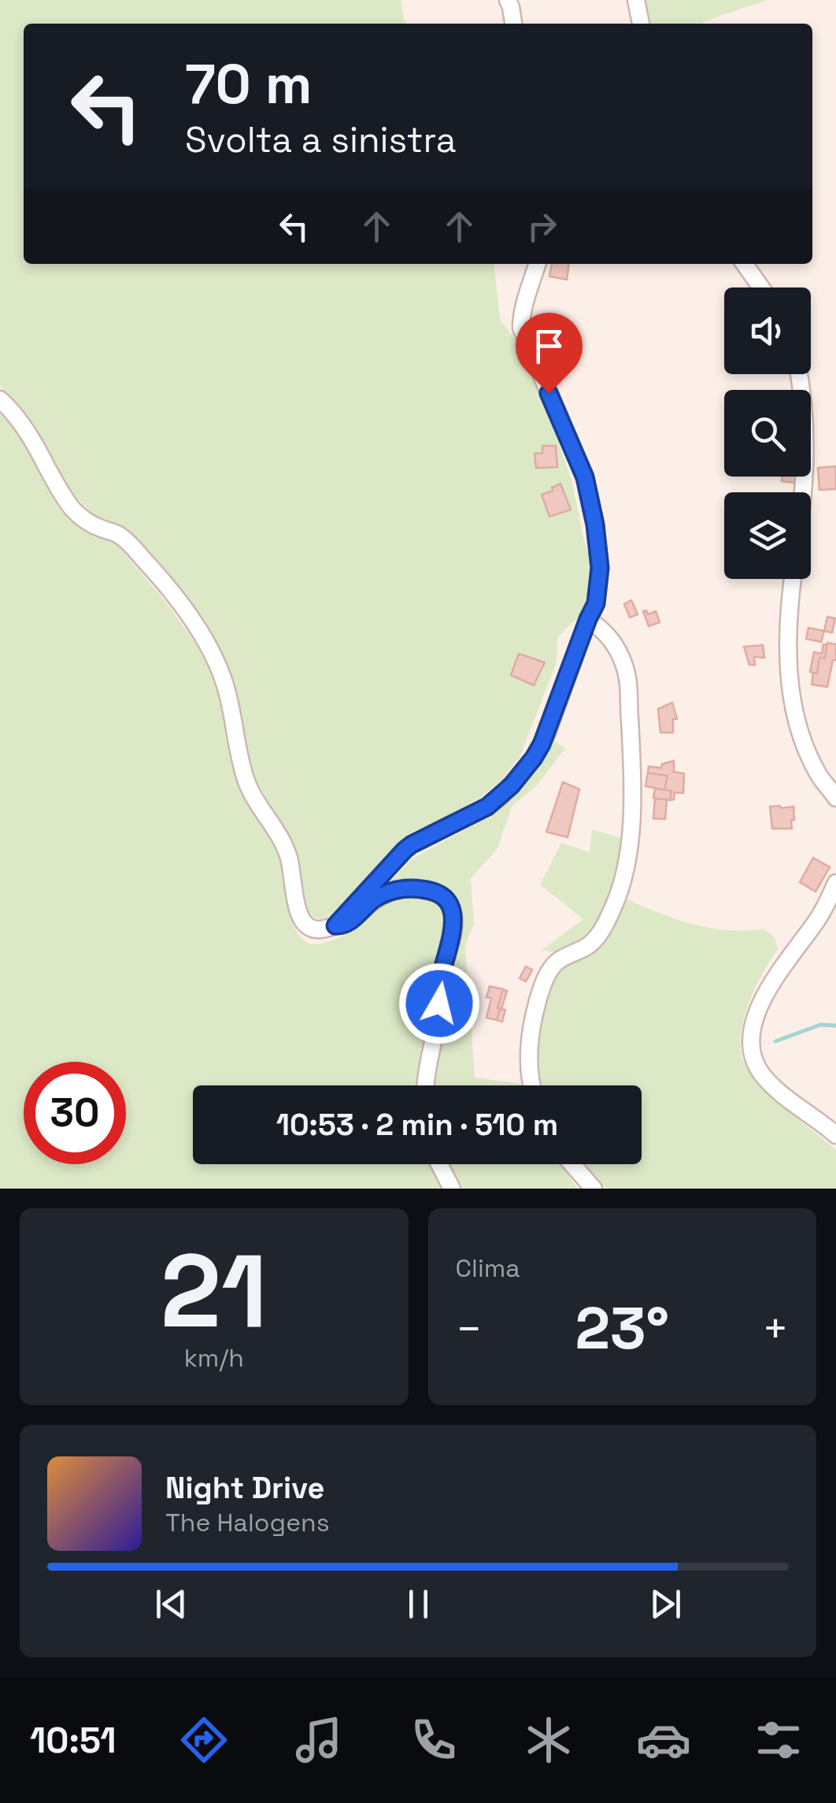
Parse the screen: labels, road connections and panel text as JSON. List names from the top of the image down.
{
  "page": {
    "turn": ["70 m", "Svolta a sinistra"],
    "limit": "30",
    "trip": "10:53 · 2 min · 510 m",
    "tile": [
      ["21", "km/h"],
      "Clima"
    ],
    "heat": ["−", "23°", "+"],
    "song": ["Night Drive", "The Halogens"],
    "tabs": "10:51"
  }
}
